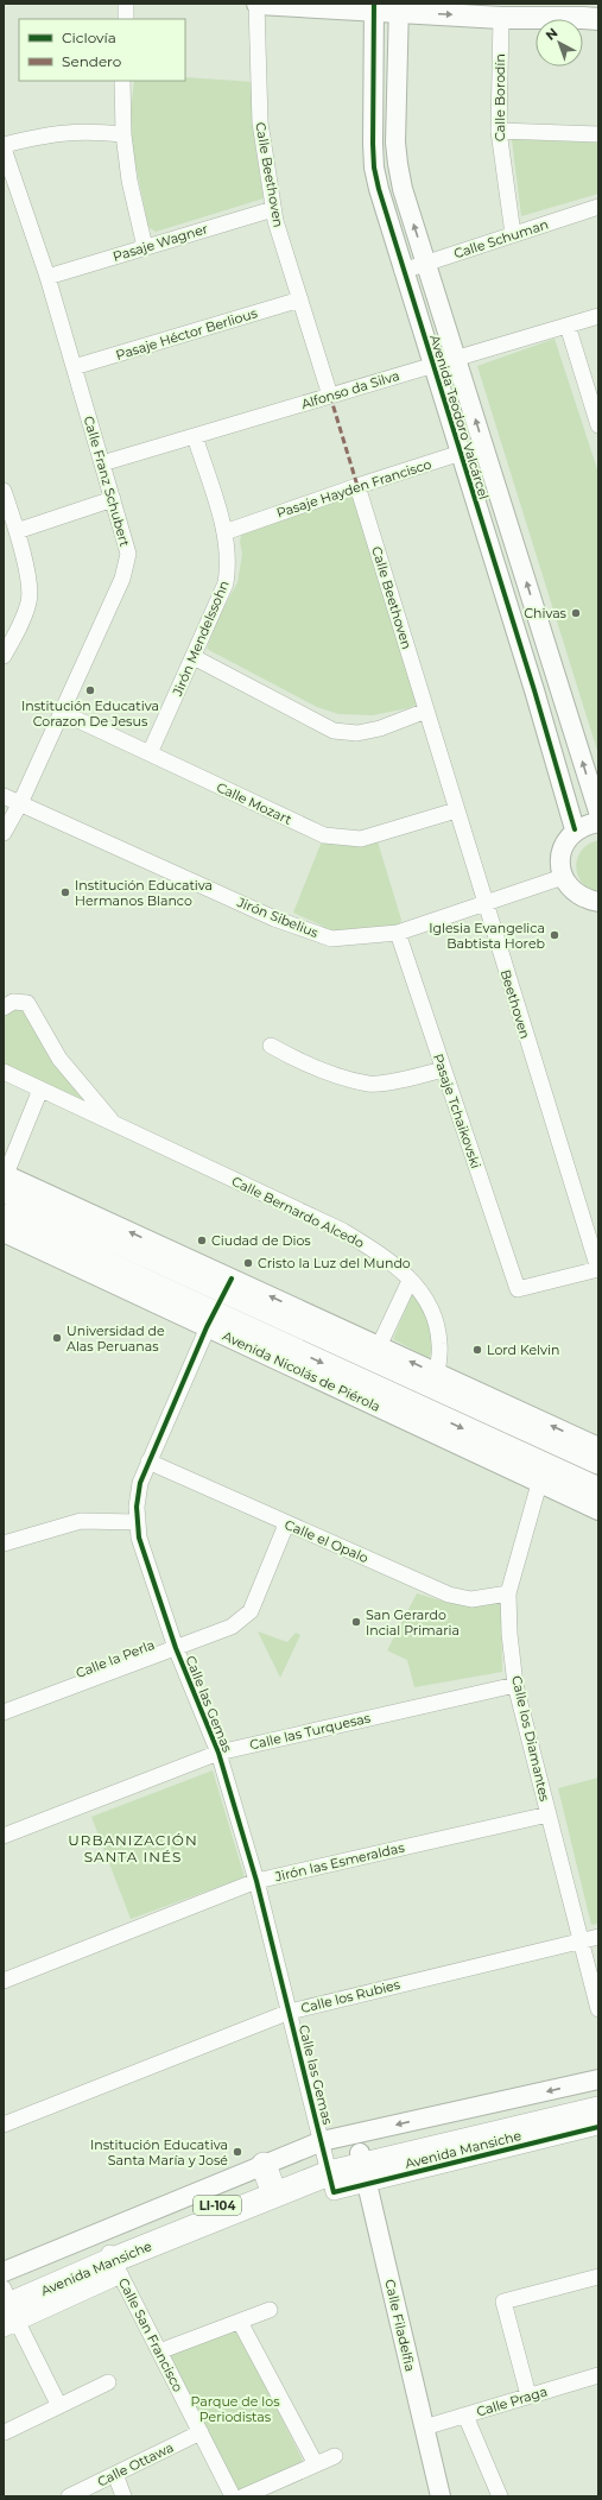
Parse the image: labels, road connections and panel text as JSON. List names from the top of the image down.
{
  "streets": {
    "highway": ["Avenida Nicolás de Piérola", "Avenida Mansiche", "LI-104"],
    "street": [
      "Calle Borodín",
      "Calle Beethoven",
      "Calle Schuman",
      "Pasaje Wagner",
      "Pasaje Héctor Berlious",
      "Alfonso da Silva",
      "Avenida Teodoro Valcárcel",
      "Calle Franz Schubert",
      "Pasaje Hayden Francisco",
      "Jirón Mendelssohn",
      "Calle Mozart",
      "Jirón Sibelius",
      "Beethoven",
      "Pasaje Tchaikovski",
      "Calle Bernardo Alcedo",
      "Calle el Opalo",
      "Calle la Perla",
      "Calle las Gemas",
      "Calle las Turquesas",
      "Calle los Diamantes",
      "Jirón las Esmeraldas",
      "Calle los Rubies",
      "Calle Filadelfia",
      "Calle San Francisco",
      "Calle Praga",
      "Calle Ottawa"
    ]
  },
  "crossings": [
    ["Calle Borodín", "Calle Schuman"],
    ["Calle Beethoven", "Pasaje Wagner"],
    ["Calle Beethoven", "Pasaje Héctor Berlious"],
    ["Calle Beethoven", "Alfonso da Silva"],
    ["Calle Beethoven", "Pasaje Hayden Francisco"],
    ["Calle Beethoven", "Beethoven"],
    ["Calle Schuman", "Avenida Teodoro Valcárcel"],
    ["Pasaje Wagner", "Calle Franz Schubert"],
    ["Pasaje Héctor Berlious", "Calle Franz Schubert"],
    ["Alfonso da Silva", "Avenida Teodoro Valcárcel"],
    ["Alfonso da Silva", "Calle Franz Schubert"],
    ["Alfonso da Silva", "Jirón Mendelssohn"],
    ["Avenida Teodoro Valcárcel", "Pasaje Hayden Francisco"],
    ["Calle Franz Schubert", "Calle Mozart"],
    ["Calle Franz Schubert", "Jirón Sibelius"],
    ["Pasaje Hayden Francisco", "Jirón Mendelssohn"],
    ["Jirón Mendelssohn", "Calle Mozart"],
    ["Calle Mozart", "Beethoven"],
    ["Jirón Sibelius", "Beethoven"],
    ["Jirón Sibelius", "Pasaje Tchaikovski"],
    ["Beethoven", "Pasaje Tchaikovski"],
    ["Avenida Nicolás de Piérola", "Calle las Gemas"],
    ["Avenida Nicolás de Piérola", "Calle los Diamantes"],
    ["Calle el Opalo", "Calle la Perla"],
    ["Calle el Opalo", "Calle las Gemas"],
    ["Calle el Opalo", "Calle los Diamantes"],
    ["Calle la Perla", "Calle las Gemas"],
    ["Calle las Gemas", "Calle las Turquesas"],
    ["Calle las Gemas", "Jirón las Esmeraldas"],
    ["Calle las Gemas", "Calle los Rubies"],
    ["Calle las Gemas", "Avenida Mansiche"],
    ["Calle las Turquesas", "Calle los Diamantes"],
    ["Calle los Diamantes", "Jirón las Esmeraldas"],
    ["Calle los Diamantes", "Calle los Rubies"],
    ["Avenida Mansiche", "Calle Filadelfia"],
    ["Avenida Mansiche", "Calle San Francisco"],
    ["Calle Filadelfia", "Calle Praga"],
    ["Calle San Francisco", "Calle Ottawa"]
  ],
  "districts": ["URBANIZACIÓN SANTA INÉS"],
  "parks": ["Parque de los Periodistas"],
  "places": [
    "Chivas",
    "Institución Educativa Corazon De Jesus",
    "Institución Educativa Hermanos Blanco",
    "Iglesia Evangelica Babtista Horeb",
    "Ciudad de Dios",
    "Cristo la Luz del Mundo",
    "Universidad de Alas Peruanas",
    "Lord Kelvin",
    "San Gerardo Incial Primaria",
    "Institución Educativa Santa María y José"
  ],
  "legend": ["Ciclovía", "Sendero"],
  "north": "top left"
}
